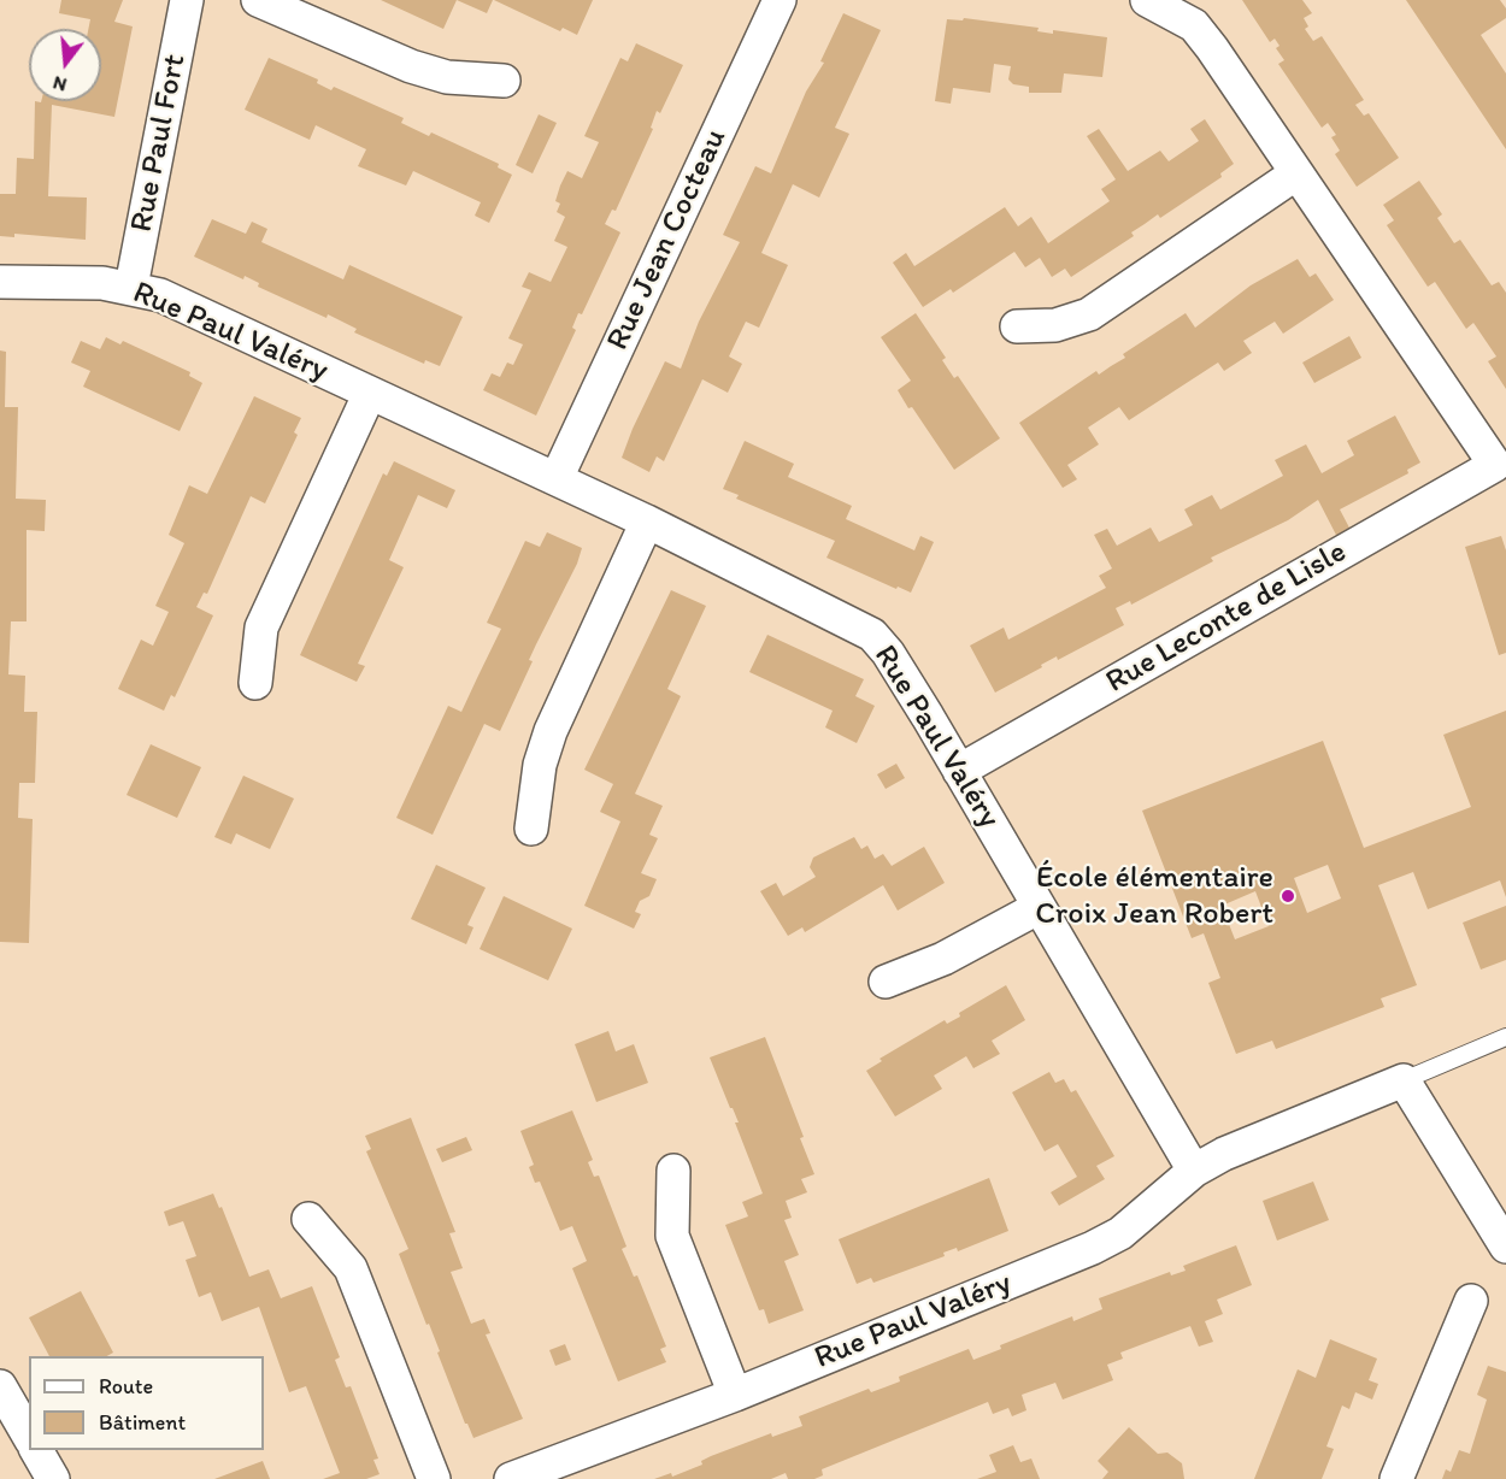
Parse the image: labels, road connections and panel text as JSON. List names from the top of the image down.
{
  "streets": {
    "street": [
      "Rue Paul Fort",
      "Rue Jean Cocteau",
      "Rue Paul Valéry",
      "Rue Leconte de Lisle"
    ]
  },
  "crossings": [
    ["Rue Paul Fort", "Rue Paul Valéry"],
    ["Rue Jean Cocteau", "Rue Paul Valéry"],
    ["Rue Paul Valéry", "Rue Leconte de Lisle"]
  ],
  "places": ["École élémentaire Croix Jean Robert"],
  "legend": ["Route", "Bâtiment"],
  "north": "bottom"
}
